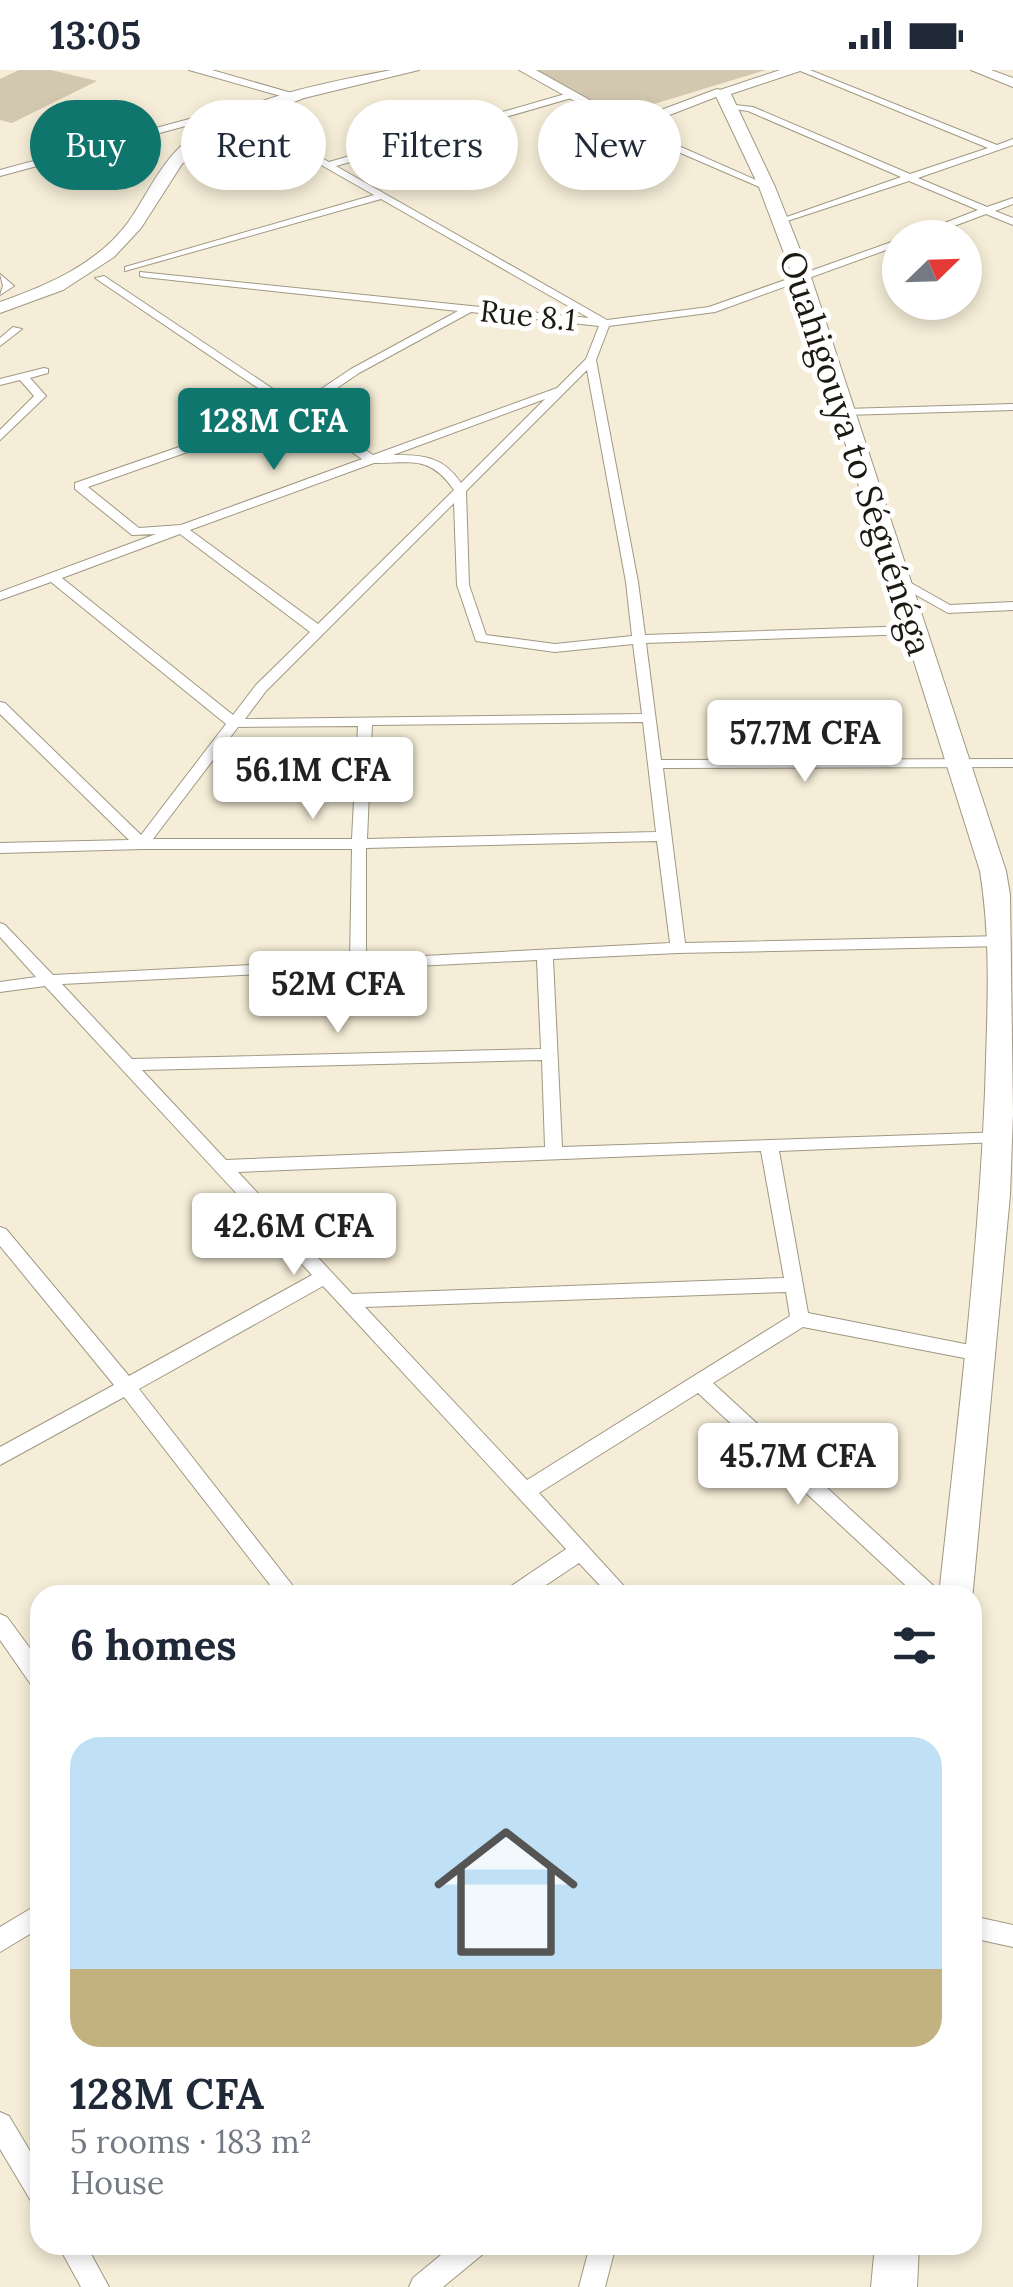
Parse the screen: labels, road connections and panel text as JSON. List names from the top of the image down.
{
  "streets": {
    "main road": ["Ouahigouya to Séguénéga"],
    "street": ["Rue 8.1"]
  },
  "crossings": [
    ["Rue 8.1", "Ouahigouya to Séguénéga"]
  ],
  "north": "top right",
  "page": {
    "status": "13:05",
    "chip": [
      "Buy",
      "Rent",
      "Filters",
      "New"
    ],
    "price": [
      "128M CFA",
      "57.7M CFA",
      "56.1M CFA",
      "52M CFA",
      "42.6M CFA",
      "45.7M CFA"
    ],
    "heading": "6 homes",
    "list": [
      {
        "name": "128M CFA",
        "note": "5 rooms · 183 m² · House"
      }
    ]
  }
}
